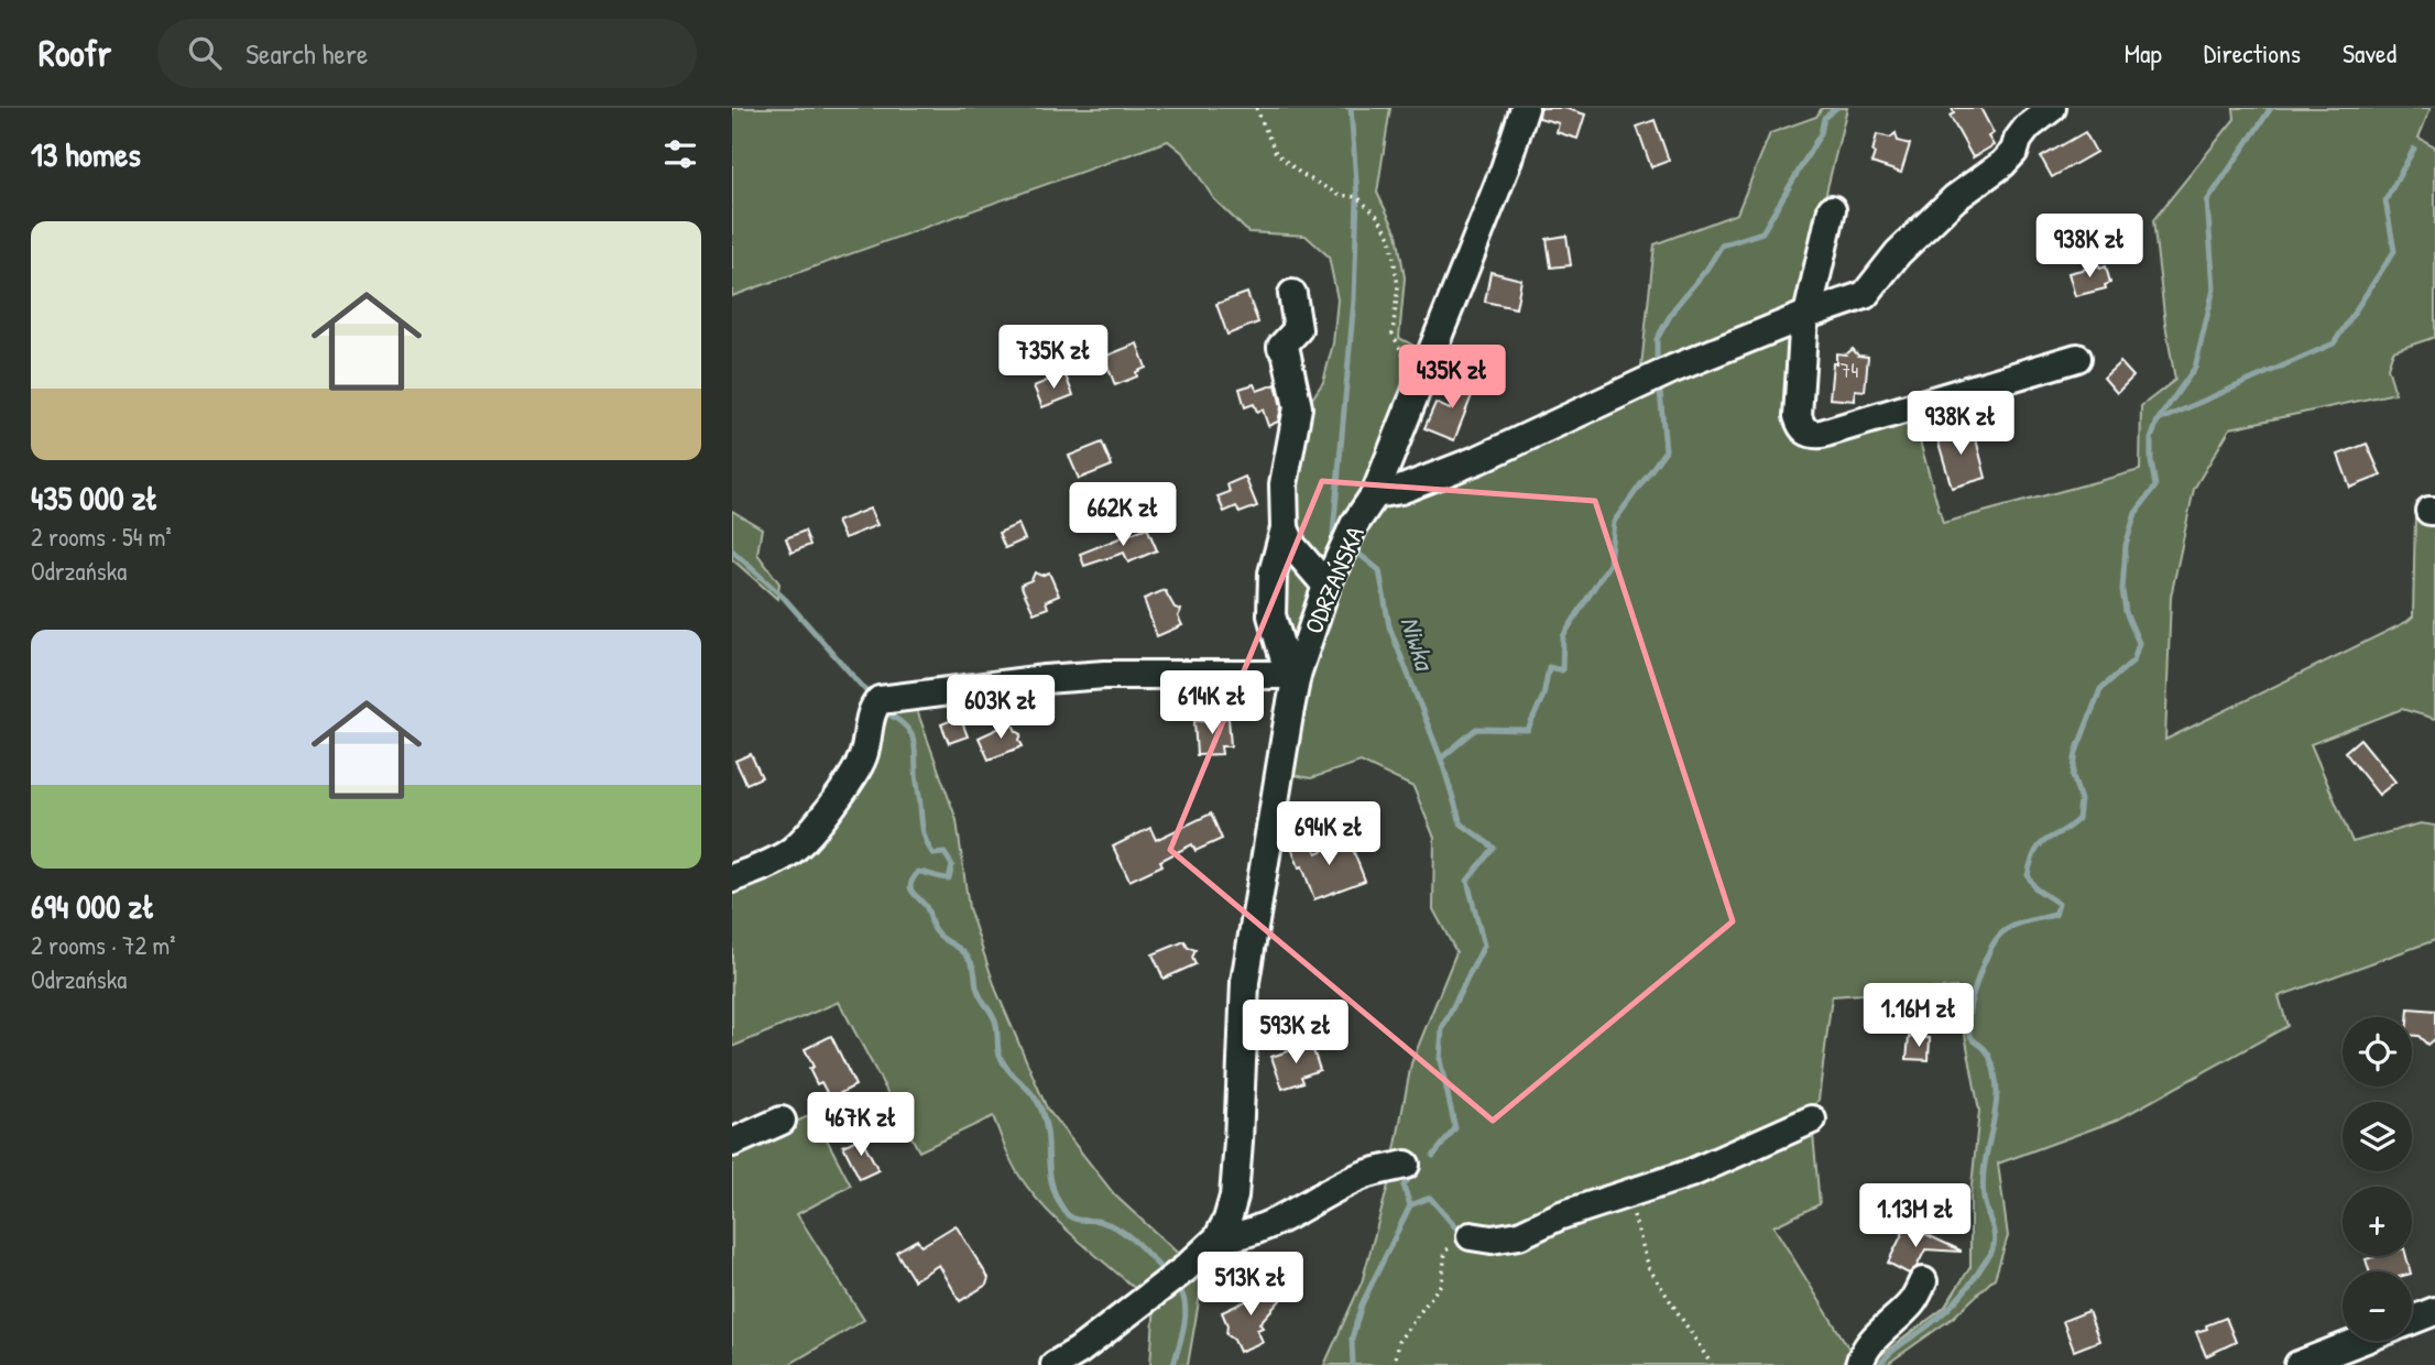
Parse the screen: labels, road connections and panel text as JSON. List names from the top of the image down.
{
  "streets": {
    "street": ["ODRZAŃSKA"]
  },
  "water": ["Niwka"],
  "house_numbers": ["74"],
  "page": {
    "header": "Roofr",
    "search": "Search here",
    "nav": ["Map", "Directions", "Saved"],
    "heading": "13 homes",
    "list": [
      {
        "name": "435 000 zł",
        "note": "2 rooms · 54 m² · Odrzańska"
      },
      {
        "name": "694 000 zł",
        "note": "2 rooms · 72 m² · Odrzańska"
      }
    ],
    "price": [
      "938K zł",
      "735K zł",
      "435K zł",
      "938K zł",
      "662K zł",
      "614K zł",
      "603K zł",
      "694K zł",
      "1.16M zł",
      "593K zł",
      "467K zł",
      "1.13M zł",
      "513K zł"
    ],
    "map_buttons": ["+", "−"]
  }
}
